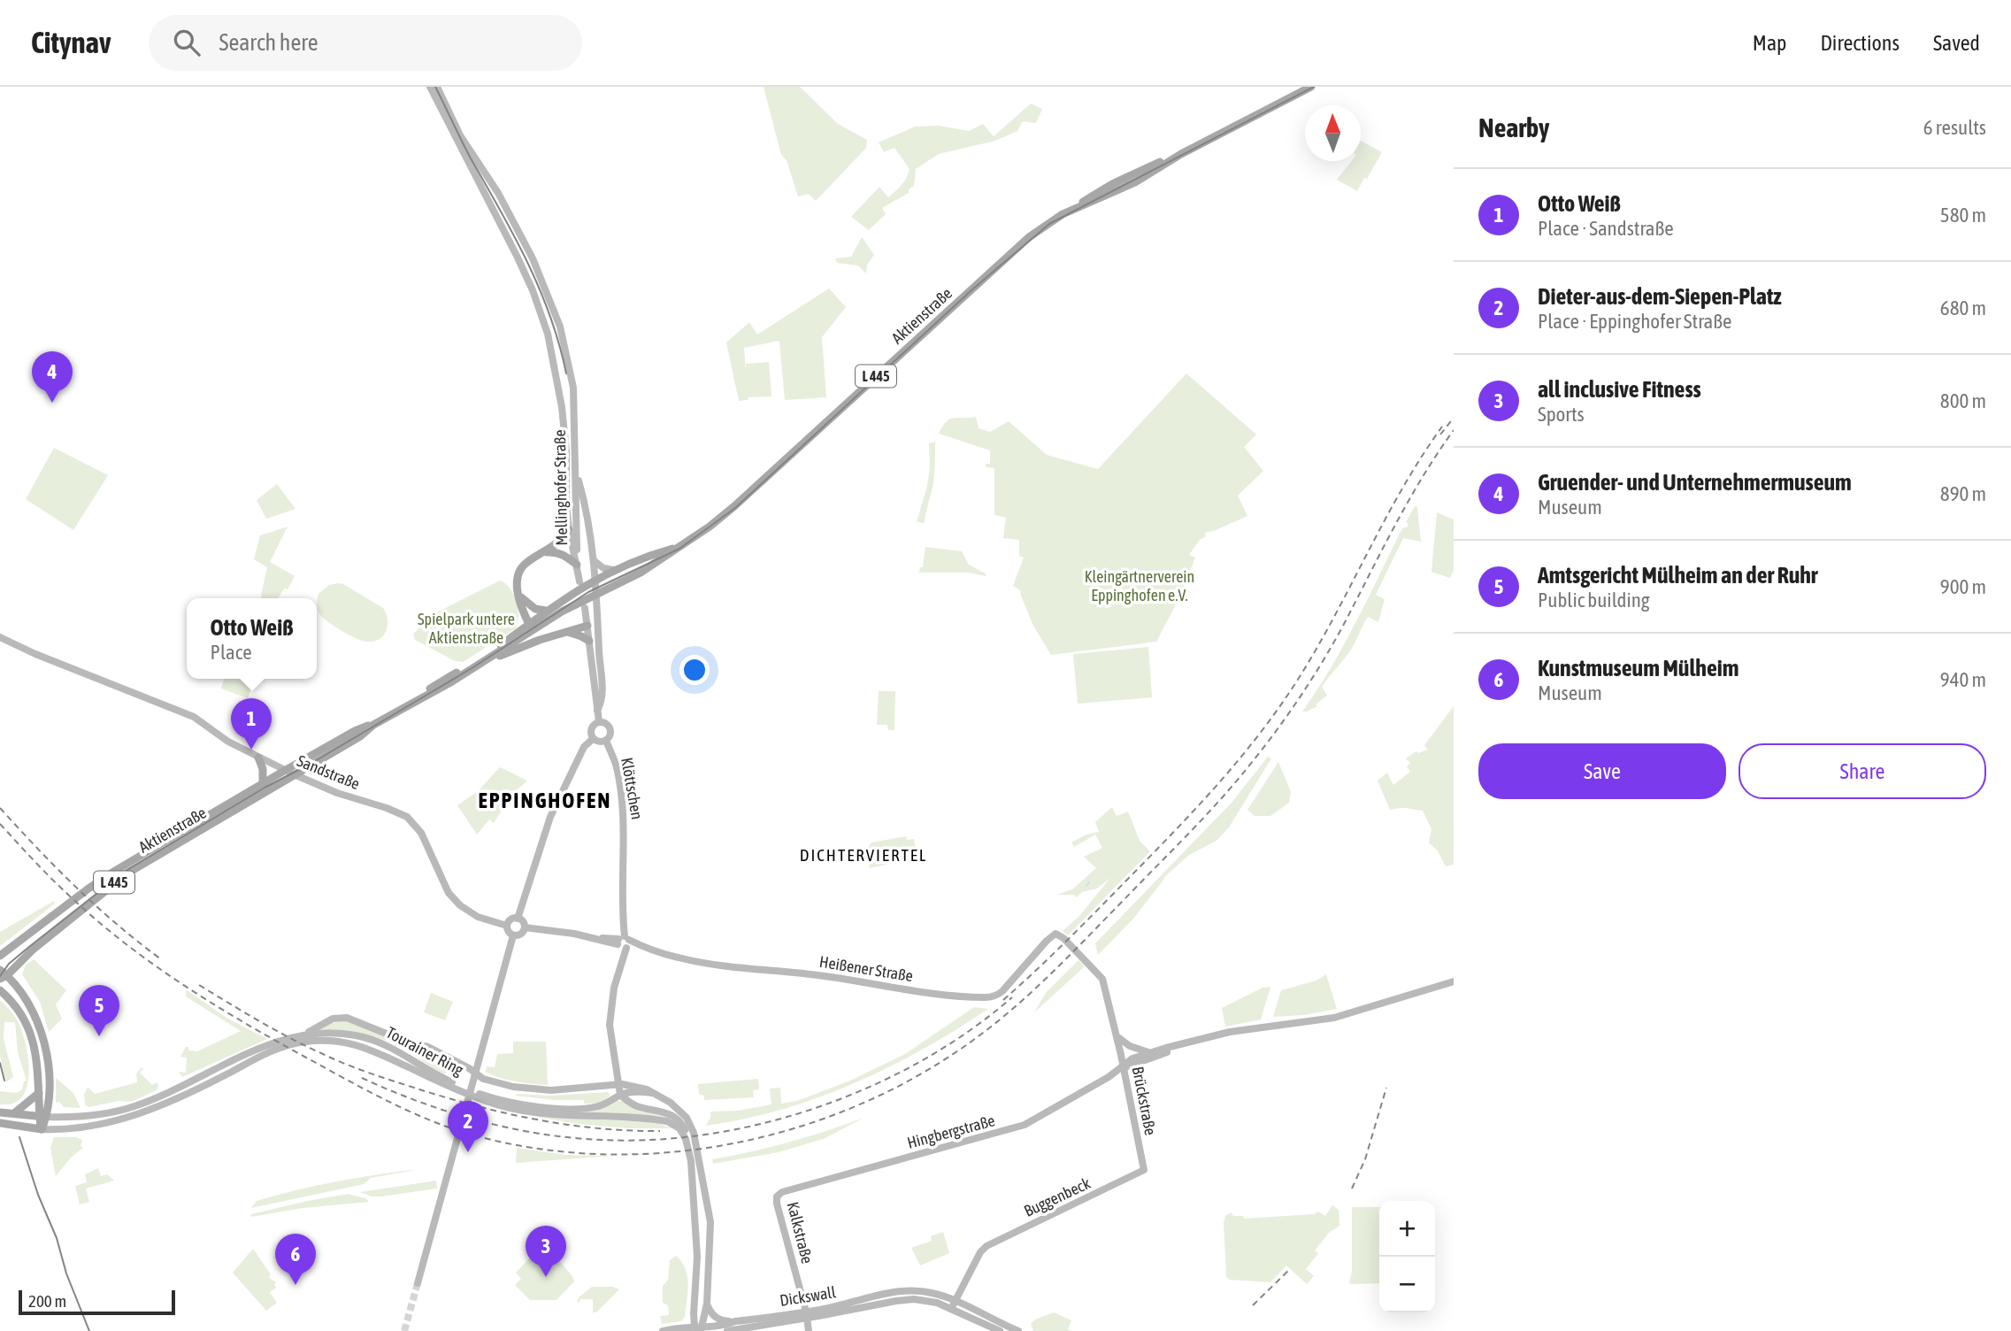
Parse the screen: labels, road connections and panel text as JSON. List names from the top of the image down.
{
  "streets": {
    "main road": [
      "Aktienstraße",
      "L 445",
      "Mellinghofer Straße",
      "Sandstraße",
      "Klöttschen",
      "Heißener Straße",
      "Tourainer Ring",
      "Brückstraße",
      "Hingbergstraße",
      "Buggenbeck",
      "Kalkstraße",
      "Dickswall"
    ]
  },
  "crossings": [
    ["Aktienstraße", "Sandstraße"],
    ["Sandstraße", "Heißener Straße"],
    ["Klöttschen", "Heißener Straße"],
    ["Klöttschen", "Tourainer Ring"],
    ["Heißener Straße", "Brückstraße"],
    ["Brückstraße", "Hingbergstraße"],
    ["Brückstraße", "Buggenbeck"],
    ["Hingbergstraße", "Kalkstraße"],
    ["Buggenbeck", "Dickswall"],
    ["Kalkstraße", "Dickswall"]
  ],
  "districts": ["EPPINGHOFEN", "DICHTERVIERTEL"],
  "parks": ["Kleingärtnerverein Eppinghofen e.V.", "Spielpark untere Aktienstraße"],
  "scale_bar": "200 m",
  "north": "top",
  "page": {
    "header": "Citynav",
    "search": "Search here",
    "nav": ["Map", "Directions", "Saved"],
    "heading": ["Nearby", "6 results"],
    "list": [
      {
        "mark": "1",
        "name": "Otto Weiß",
        "note": "Place · Sandstraße",
        "value": "580 m"
      },
      {
        "mark": "2",
        "name": "Dieter-aus-dem-Siepen-Platz",
        "note": "Place · Eppinghofer Straße",
        "value": "680 m"
      },
      {
        "mark": "3",
        "name": "all inclusive Fitness",
        "note": "Sports",
        "value": "800 m"
      },
      {
        "mark": "4",
        "name": "Gruender- und Unternehmermuseum",
        "note": "Museum",
        "value": "890 m"
      },
      {
        "mark": "5",
        "name": "Amtsgericht Mülheim an der Ruhr",
        "note": "Public building",
        "value": "900 m"
      },
      {
        "mark": "6",
        "name": "Kunstmuseum Mülheim",
        "note": "Museum",
        "value": "940 m"
      }
    ],
    "pins": [
      "4",
      "1",
      "5",
      "2",
      "3",
      "6"
    ],
    "popup": ["Otto Weiß", "Place"],
    "buttons": ["Save", "Share"],
    "map_buttons": ["+", "−"],
    "scale": "200 m"
  }
}
